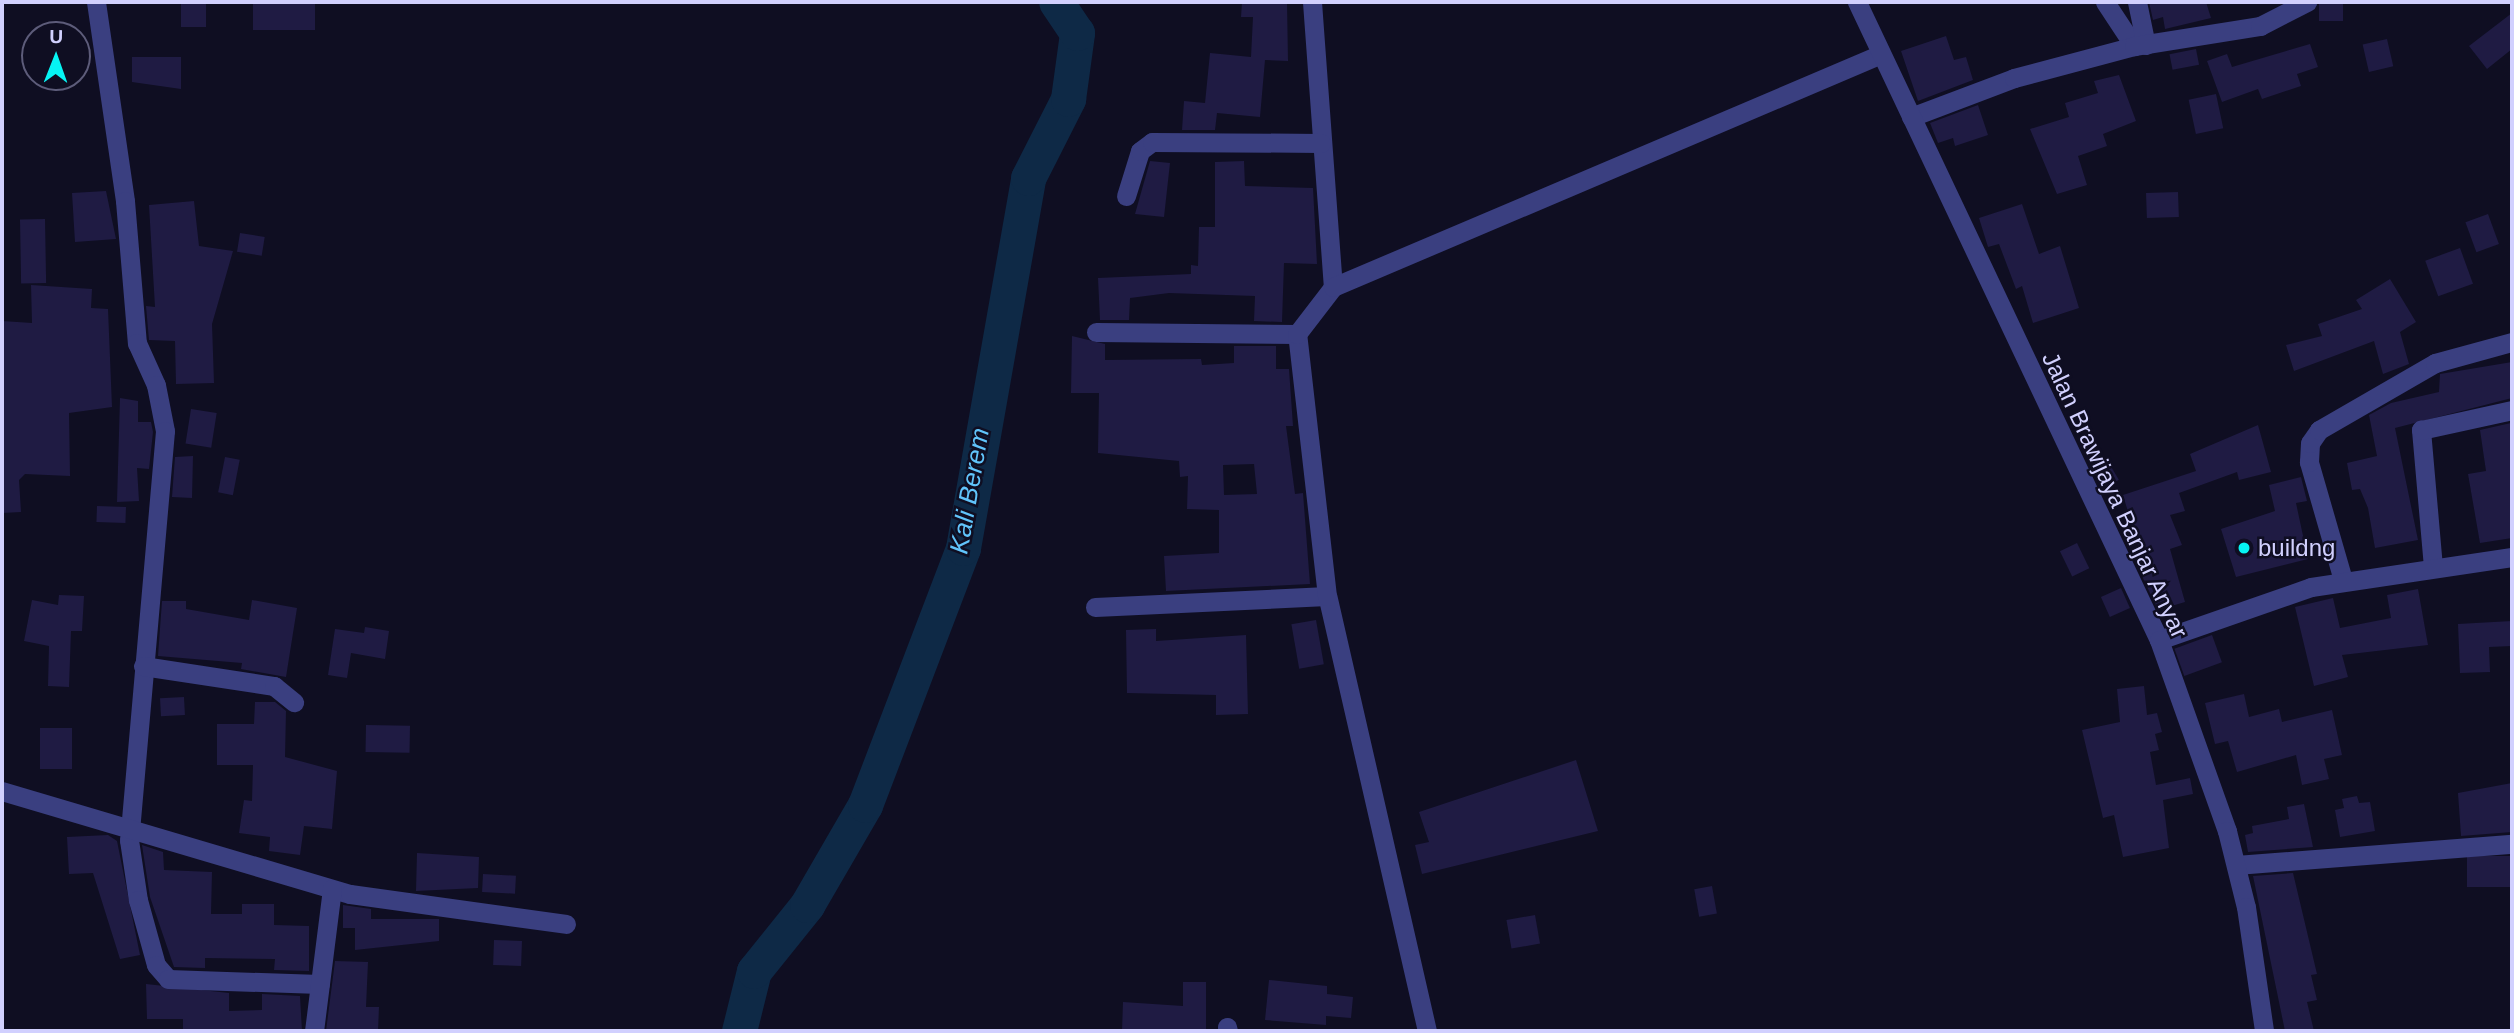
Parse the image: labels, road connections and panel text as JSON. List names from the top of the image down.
{
  "streets": {
    "street": ["Jalan Brawijaya Banjar Anyar"]
  },
  "water": ["Kali Berem"],
  "places": ["buildng"],
  "north": "top"
}
